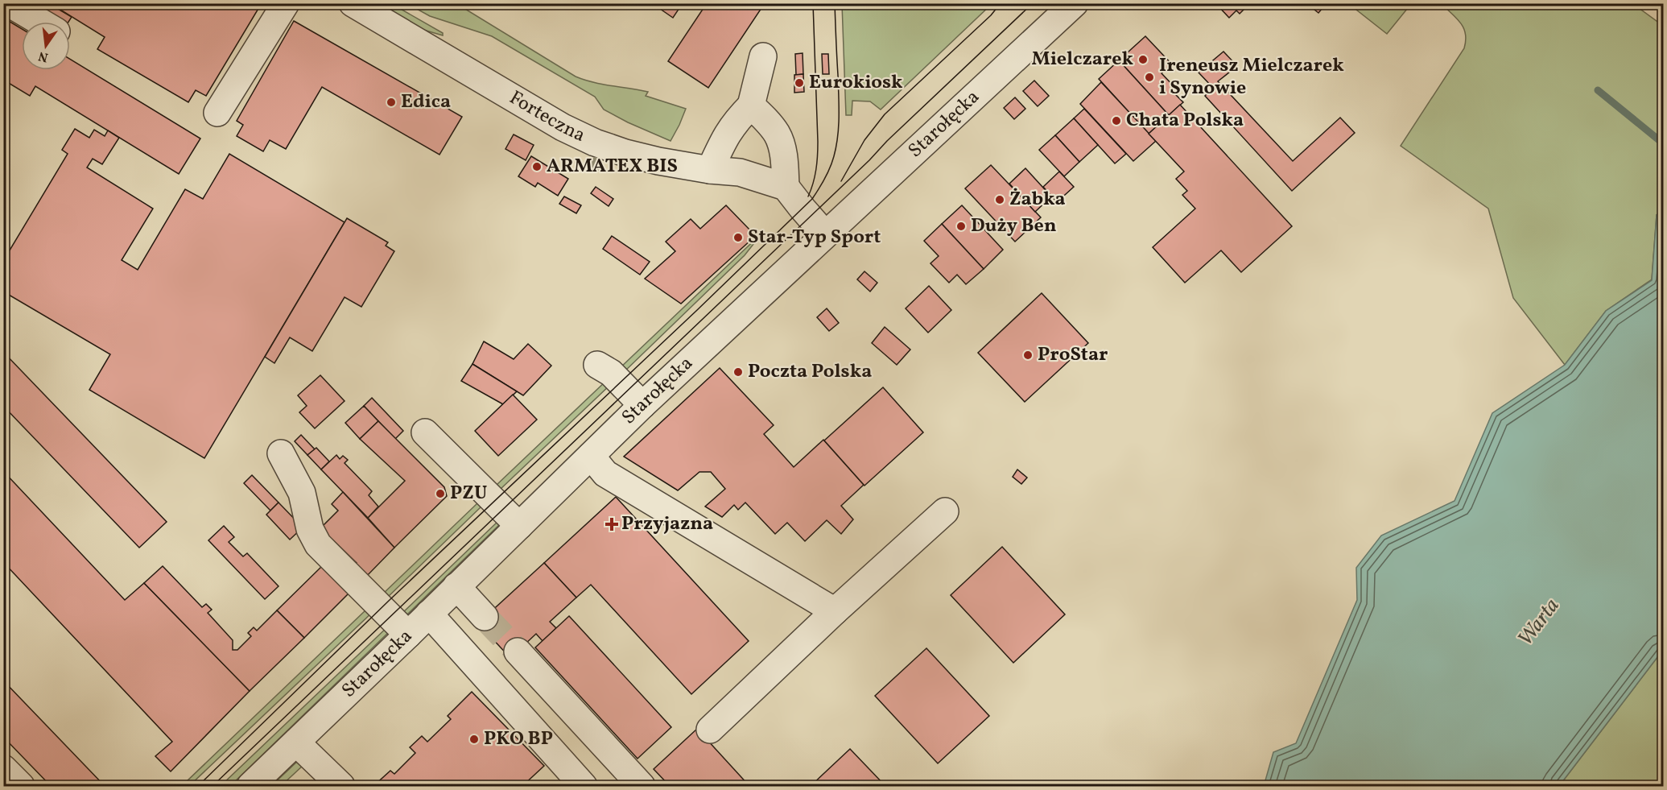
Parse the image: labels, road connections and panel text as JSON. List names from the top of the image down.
{
  "streets": {
    "street": ["Forteczna", "Starołęcka"]
  },
  "water": ["Warta"],
  "places": {
    "other": [
      "Mielczarek",
      "Ireneusz Mielczarek i Synowie",
      "Eurokiosk",
      "Edica",
      "Chata Polska",
      "ARMATEX BIS",
      "Żabka",
      "Duży Ben",
      "Star-Typ Sport",
      "ProStar",
      "Poczta Polska",
      "PZU",
      "PKO BP"
    ],
    "health": ["Przyjazna"]
  },
  "north": "bottom"
}
